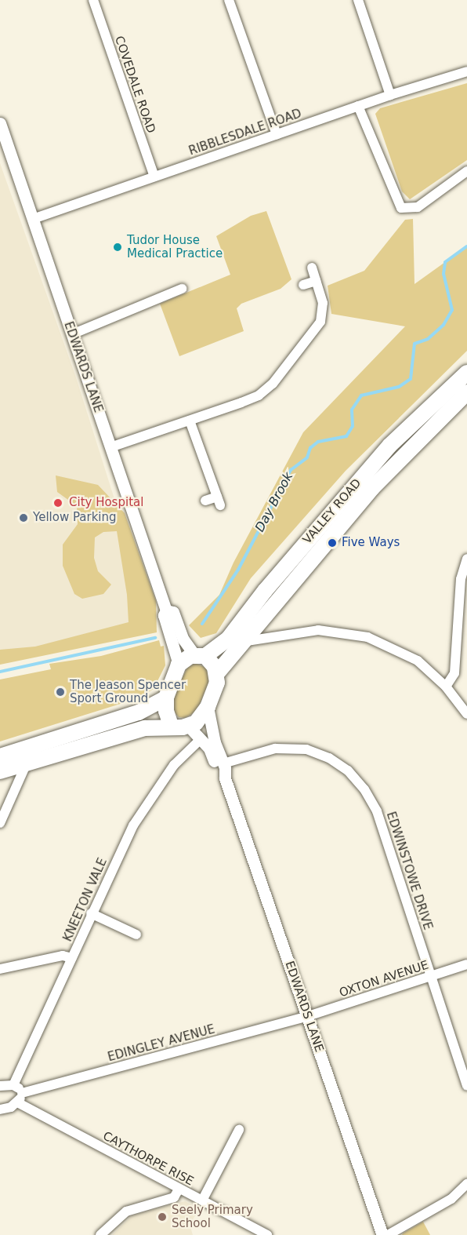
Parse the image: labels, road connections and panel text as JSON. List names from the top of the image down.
{
  "streets": {
    "highway": ["VALLEY ROAD"],
    "street": [
      "COVEDALE ROAD",
      "RIBBLESDALE ROAD",
      "EDWARDS LANE",
      "EDWINSTOWE DRIVE",
      "KNEETON VALE",
      "OXTON AVENUE",
      "EDINGLEY AVENUE",
      "CAYTHORPE RISE"
    ]
  },
  "crossings": [
    ["COVEDALE ROAD", "RIBBLESDALE ROAD"],
    ["RIBBLESDALE ROAD", "EDWARDS LANE"],
    ["EDWARDS LANE", "VALLEY ROAD"],
    ["EDWARDS LANE", "EDWINSTOWE DRIVE"],
    ["EDWARDS LANE", "KNEETON VALE"],
    ["EDWARDS LANE", "OXTON AVENUE"],
    ["EDWARDS LANE", "EDINGLEY AVENUE"],
    ["EDWINSTOWE DRIVE", "OXTON AVENUE"],
    ["OXTON AVENUE", "EDINGLEY AVENUE"]
  ],
  "water": ["Day Brook"],
  "places": [
    "Tudor House Medical Practice",
    "City Hospital",
    "Yellow Parking",
    "Five Ways",
    "The Jeason Spencer Sport Ground",
    "Seely Primary School"
  ]
}
